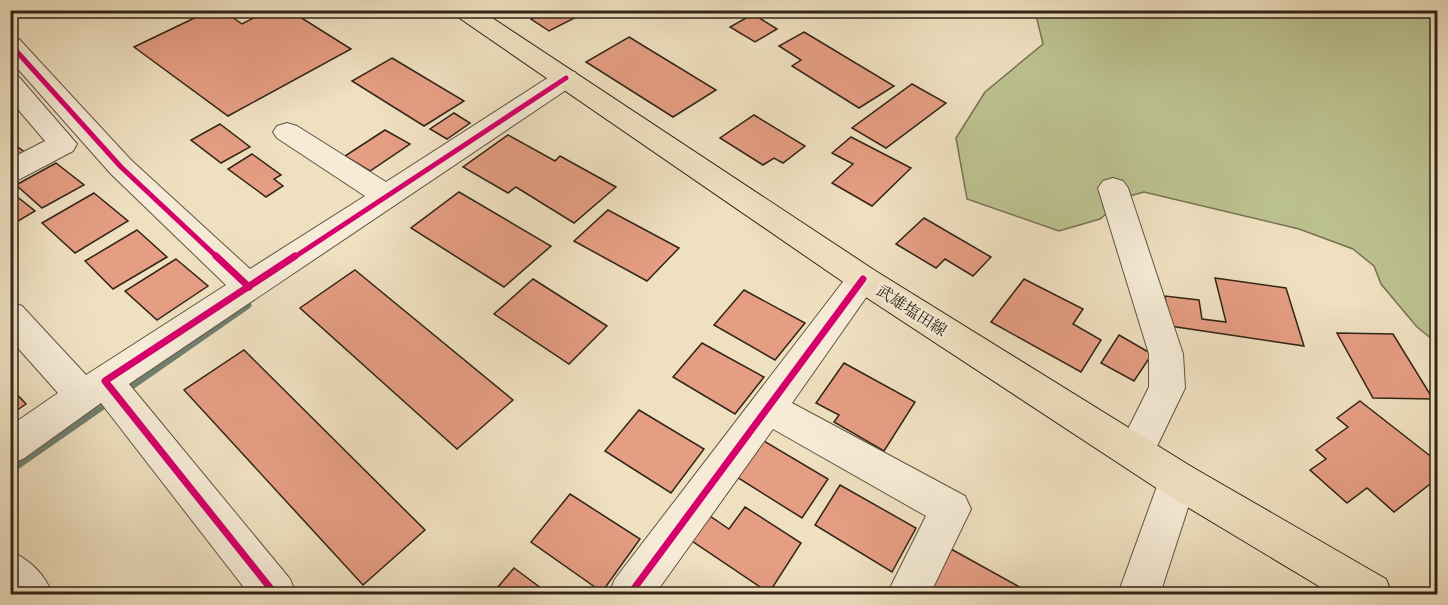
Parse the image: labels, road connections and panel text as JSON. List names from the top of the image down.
{
  "streets": {
    "main road": ["武雄塩田線"]
  }
}
